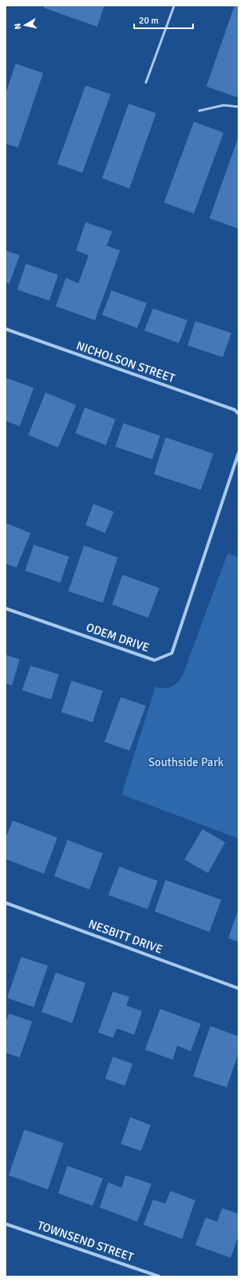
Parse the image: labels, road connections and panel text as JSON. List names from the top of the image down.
{
  "streets": {
    "street": [
      "NICHOLSON STREET",
      "ODEM DRIVE",
      "NESBITT DRIVE",
      "TOWNSEND STREET"
    ]
  },
  "parks": ["Southside Park"],
  "scale_bar": "20 m",
  "north": "left"
}
